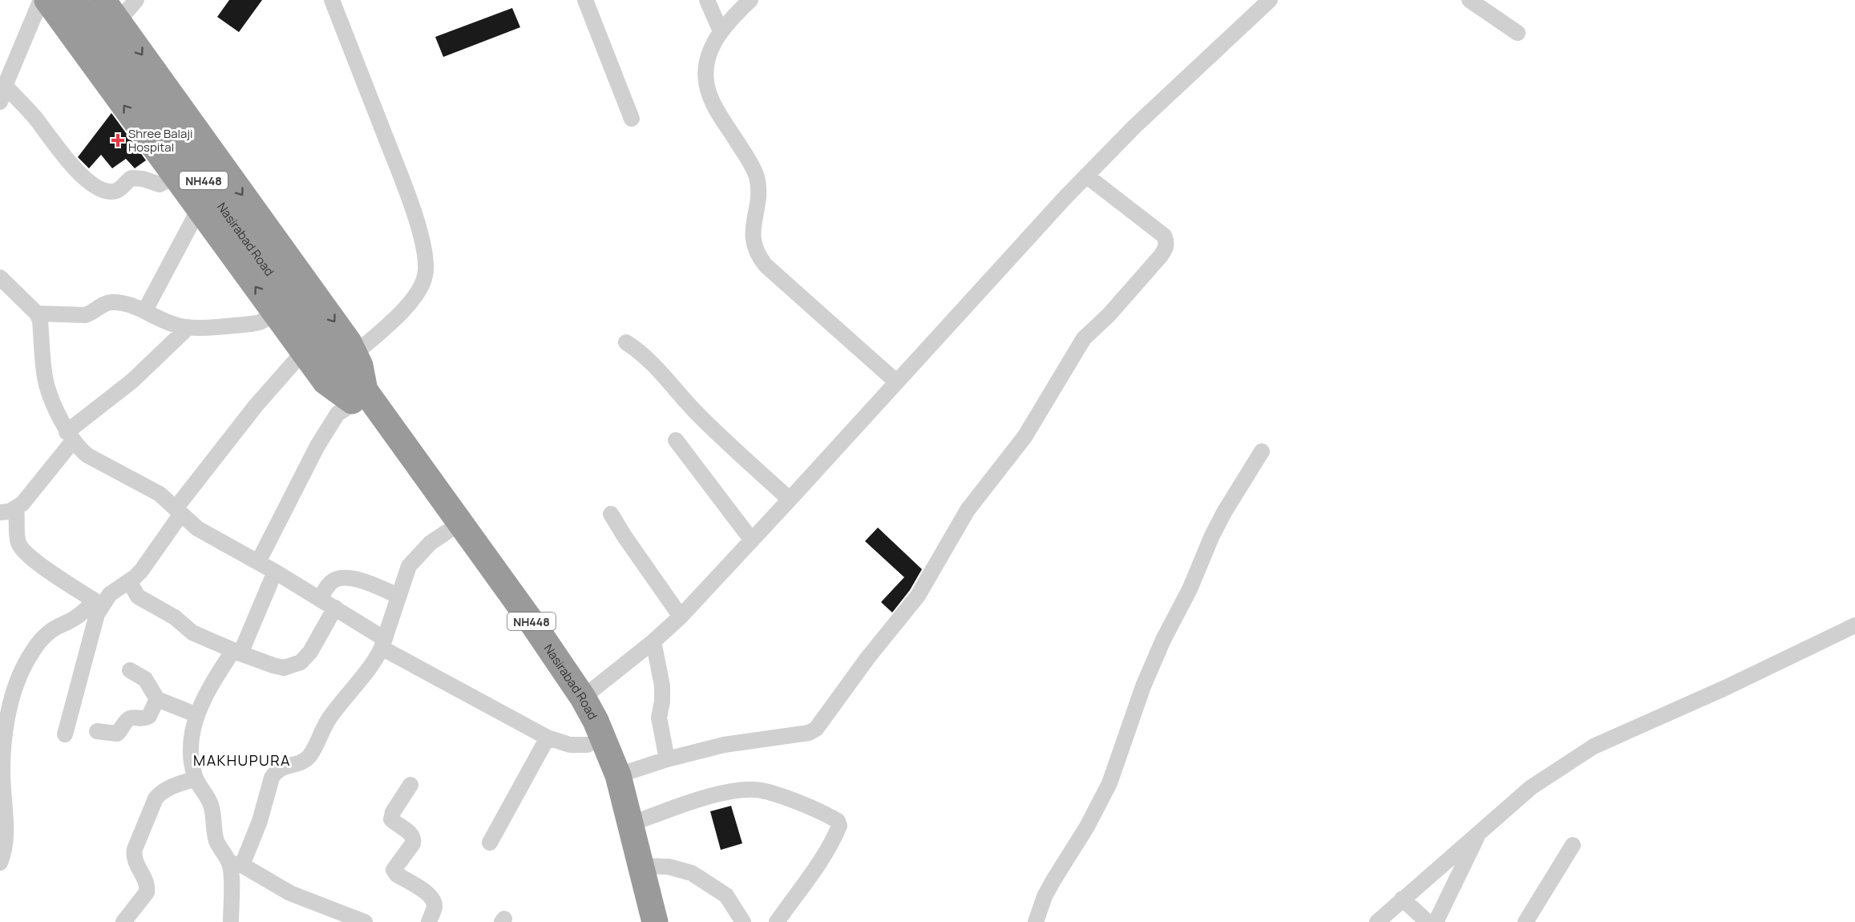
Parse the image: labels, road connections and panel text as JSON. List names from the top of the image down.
{
  "streets": {
    "highway": ["NH448", "Nasirabad Road"]
  },
  "districts": ["MAKHUPURA"],
  "places": {
    "health": ["Shree Balaji Hospital"]
  }
}
